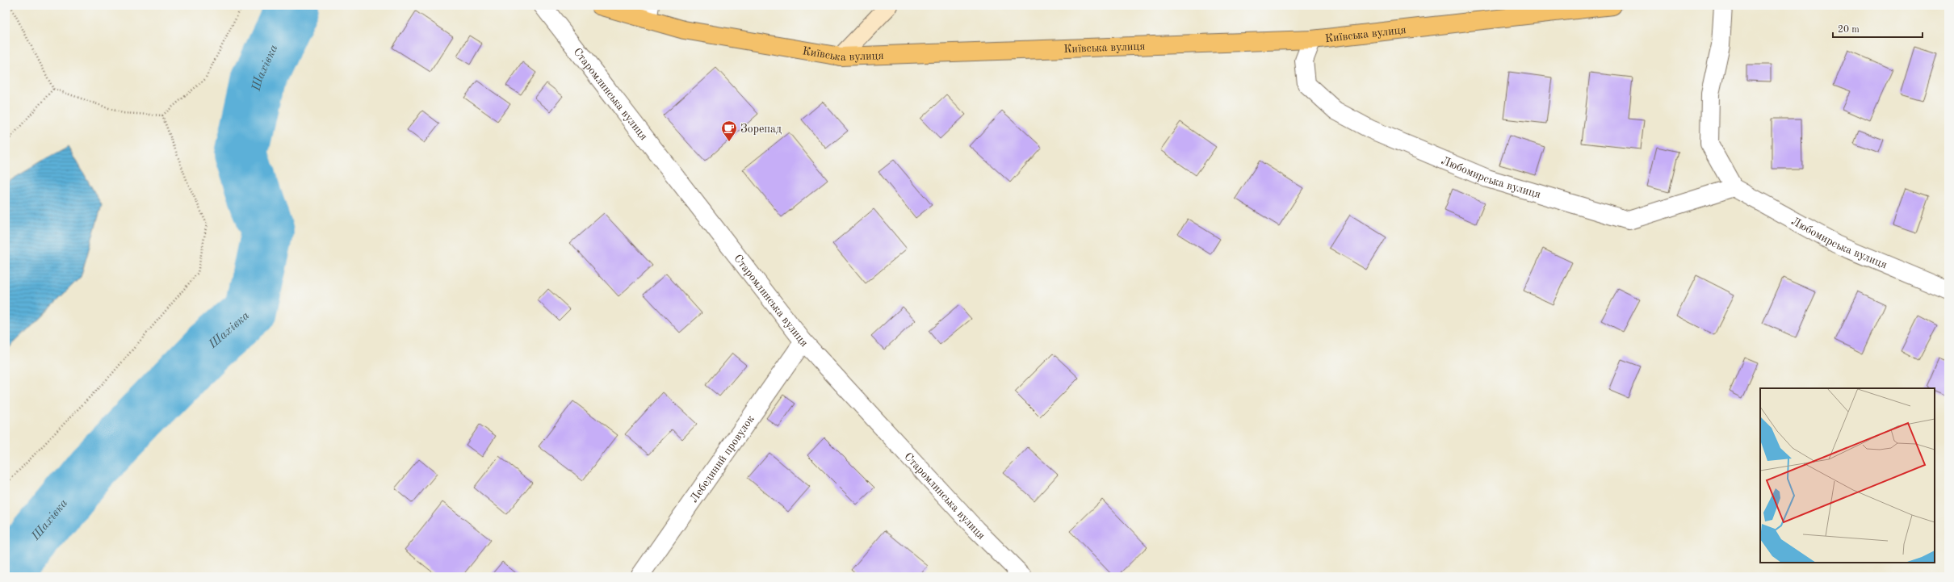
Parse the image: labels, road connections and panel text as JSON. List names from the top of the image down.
{
  "streets": {
    "main road": ["Київська вулиця"],
    "street": ["Старомлинська вулиця", "Любомирська вулиця", "Лебединий провулок"]
  },
  "crossings": [
    ["Київська вулиця", "Любомирська вулиця"],
    ["Старомлинська вулиця", "Лебединий провулок"]
  ],
  "water": ["Шахівка"],
  "places": {
    "cafe": ["Зорепад"]
  },
  "scale_bar": "20 m"
}
